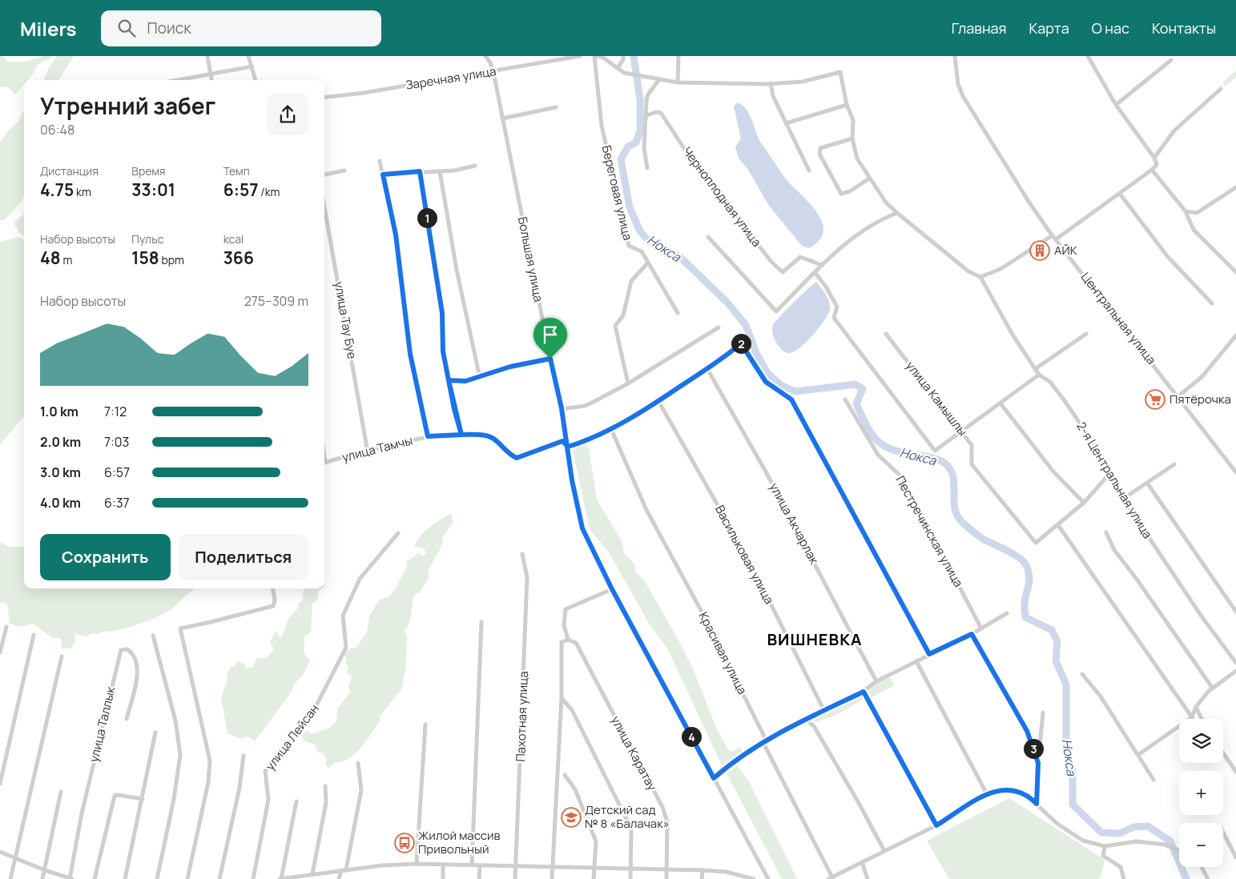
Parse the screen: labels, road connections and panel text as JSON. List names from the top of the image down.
{
  "streets": {
    "street": [
      "Заречная улица",
      "Береговая улица",
      "Черноплодная улица",
      "Большая улица",
      "Центральная улица",
      "улица Тау Буе",
      "улица Камышлы",
      "улица Тамчы",
      "2-я Центральная улица",
      "улица Акчарлак",
      "Пестречинская улица",
      "Васильковая улица",
      "Красивая улица",
      "Пахотная улица",
      "улица Таллык",
      "улица Лейсан",
      "улица Каратау"
    ]
  },
  "crossings": [
    ["Заречная улица", "Большая улица"],
    ["Большая улица", "улица Тамчы"],
    ["улица Тау Буе", "улица Тамчы"],
    ["улица Тамчы", "улица Акчарлак"],
    ["улица Тамчы", "Васильковая улица"],
    ["улица Тамчы", "Красивая улица"]
  ],
  "districts": ["ВИШНЕВКА"],
  "water": ["Нокса"],
  "places": {
    "building": ["АЙК"],
    "supermarket": ["Пятёрочка"],
    "school or university": ["Детский сад № 8 «Балачак»"],
    "bus stop": ["Жилой массив Привольный"]
  },
  "page": {
    "header": "Milers",
    "search": "Поиск",
    "nav": [
      "Главная",
      "Карта",
      "О нас",
      "Контакты"
    ],
    "heading": ["Утренний забег", "06:48"],
    "stats": [
      ["Дистанция", "4.75 km"],
      ["Время", "33:01"],
      ["Темп", "6:57 /km"],
      ["Набор высоты", "48 m"],
      ["Пульс", "158 bpm"],
      ["kcal", "366"]
    ],
    "pins": [
      "1",
      "2",
      "4",
      "3"
    ],
    "chart": ["Набор высоты", "275–309 m"],
    "list": [
      {
        "name": "1.0 km",
        "note": "7:12"
      },
      {
        "name": "2.0 km",
        "note": "7:03"
      },
      {
        "name": "3.0 km",
        "note": "6:57"
      },
      {
        "name": "4.0 km",
        "note": "6:37"
      }
    ],
    "buttons": ["Сохранить", "Поделиться"],
    "map_buttons": ["+", "−"]
  }
}
